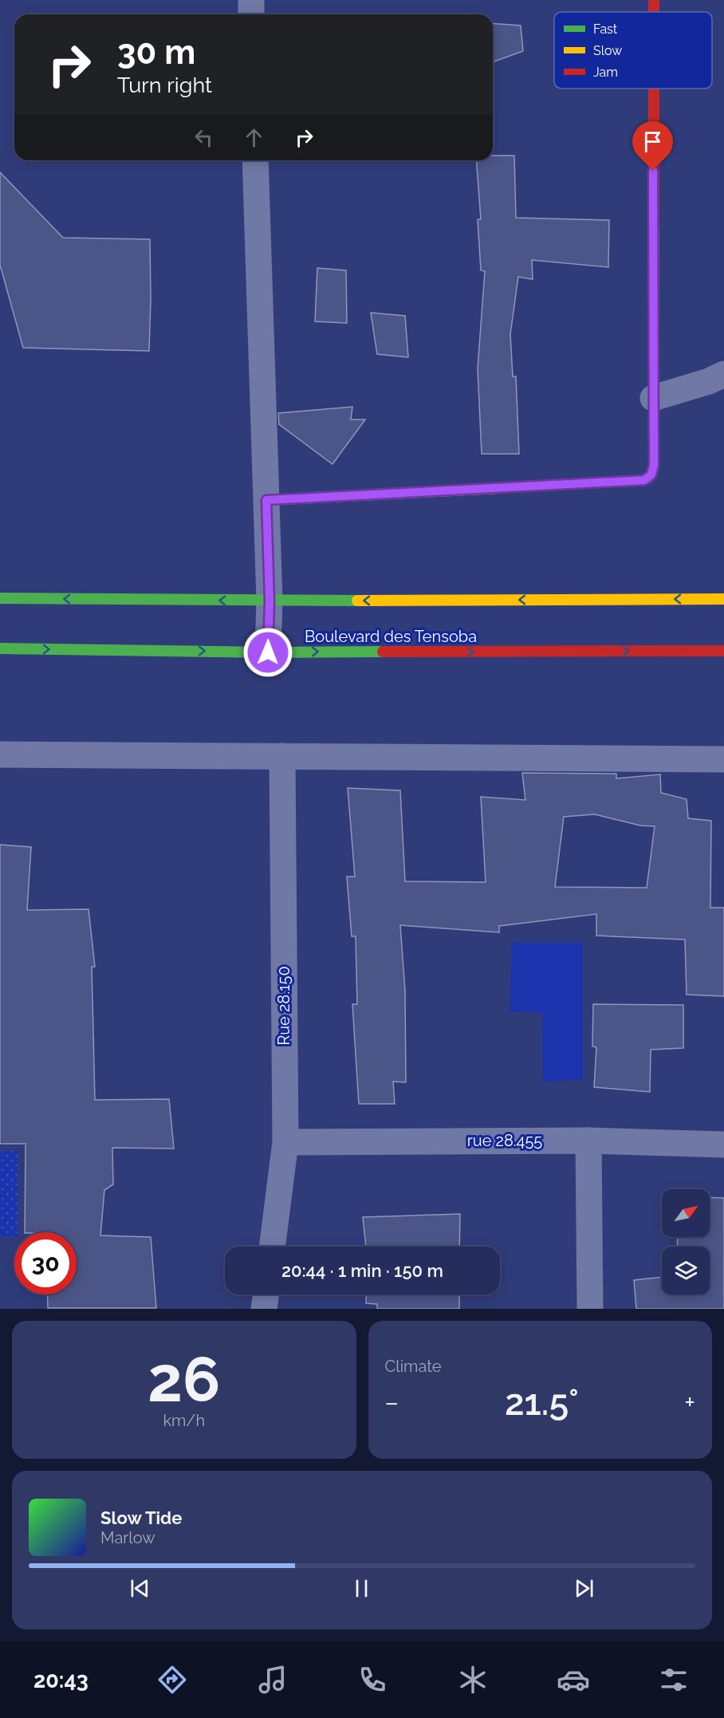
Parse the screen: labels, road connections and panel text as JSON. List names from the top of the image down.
{
  "streets": {
    "main road": ["Boulevard des Tensoba"],
    "street": ["Rue 28.150", "rue 28.455"]
  },
  "crossings": [
    ["Rue 28.150", "rue 28.455"]
  ],
  "legend": ["Fast", "Slow", "Jam"],
  "north": "top right",
  "page": {
    "turn": ["30 m", "Turn right"],
    "limit": "30",
    "trip": "20:44 · 1 min · 150 m",
    "tile": [
      ["26", "km/h"],
      "Climate"
    ],
    "heat": ["−", "21.5°", "+"],
    "song": ["Slow Tide", "Marlow"],
    "tabs": "20:43"
  }
}
